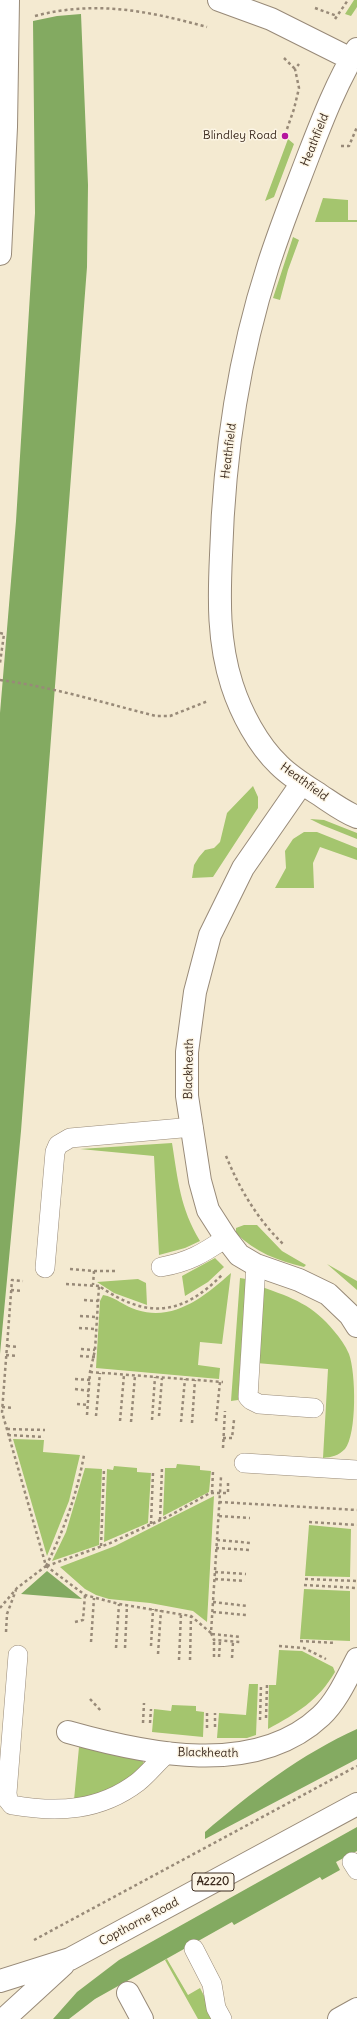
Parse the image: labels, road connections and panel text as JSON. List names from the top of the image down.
{
  "streets": {
    "street": [
      "Heathfield",
      "Blackheath",
      "A2220",
      "Copthorne Road"
    ]
  },
  "crossings": [
    ["Heathfield", "Blackheath"]
  ],
  "places": ["Blindley Road"]
}
